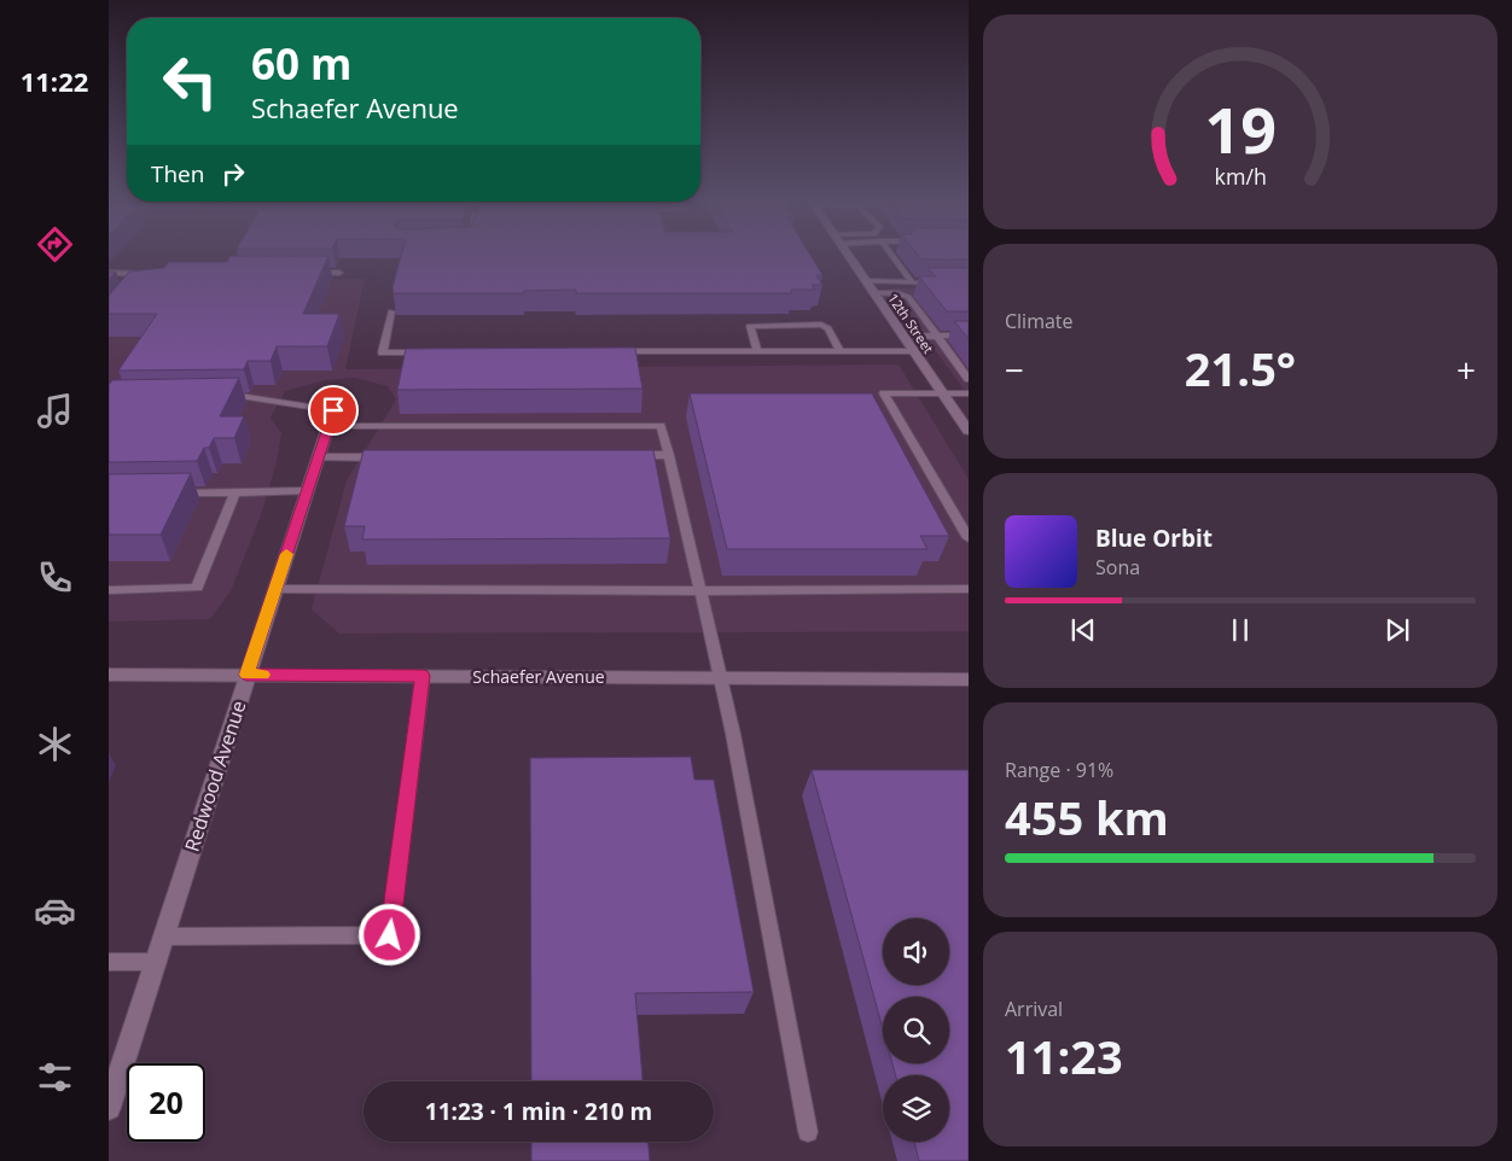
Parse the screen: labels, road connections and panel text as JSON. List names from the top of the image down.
{
  "streets": {
    "street": ["12th Street", "Schaefer Avenue", "Redwood Avenue"]
  },
  "crossings": [
    ["Schaefer Avenue", "Redwood Avenue"]
  ],
  "page": {
    "tabs": "11:22",
    "turn": ["60 m", "Schaefer Avenue"],
    "then": "Then",
    "tile": [
      "Climate",
      ["Range · 91%", "455 km"],
      ["Arrival", "11:23"]
    ],
    "heat": ["−", "21.5°", "+"],
    "song": ["Blue Orbit", "Sona"],
    "limit": "20",
    "trip": "11:23 · 1 min · 210 m",
    "gauge": ["19", "km/h"]
  }
}
